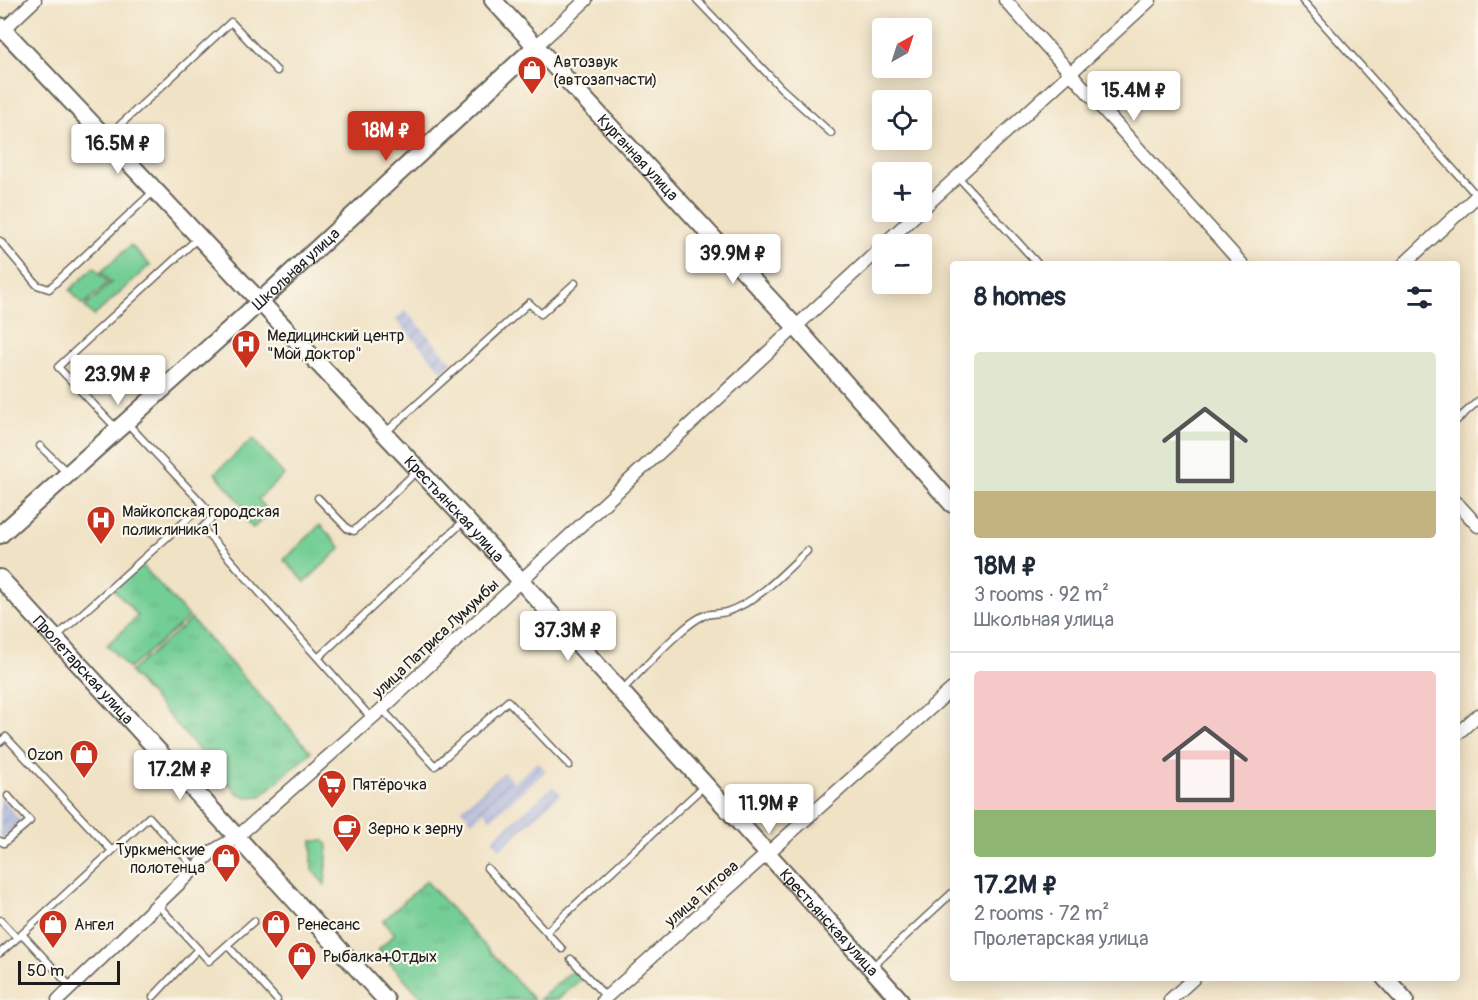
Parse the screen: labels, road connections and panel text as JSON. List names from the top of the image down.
{
  "streets": {
    "street": [
      "Курганная улица",
      "Школьная улица",
      "Крестьянская улица",
      "улица Патриса Лумумбы",
      "Пролетарская улица",
      "улица Титова"
    ]
  },
  "crossings": [
    ["Курганная улица", "Школьная улица"],
    ["Курганная улица", "улица Патриса Лумумбы"],
    ["Школьная улица", "Крестьянская улица"],
    ["Крестьянская улица", "улица Патриса Лумумбы"],
    ["Крестьянская улица", "улица Титова"],
    ["улица Патриса Лумумбы", "Пролетарская улица"]
  ],
  "places": {
    "shop": [
      "Автозвук (автозапчасти)",
      "Ozon",
      "Туркменские полотенца",
      "Ангел",
      "Ренесанс",
      "Рыбалка+Отдых"
    ],
    "hospital": ["Медицинский центр \"Мой доктор\"", "Майкопская городская поликлиника 1"],
    "supermarket": ["Пятёрочка"],
    "cafe": ["Зерно к зерну"]
  },
  "scale_bar": "50 m",
  "north": "top right",
  "page": {
    "map_buttons": ["+", "−"],
    "price": [
      "15.4M ₽",
      "18M ₽",
      "16.5M ₽",
      "39.9M ₽",
      "23.9M ₽",
      "37.3M ₽",
      "17.2M ₽",
      "11.9M ₽"
    ],
    "heading": "8 homes",
    "list": [
      {
        "name": "18M ₽",
        "note": "3 rooms · 92 m² · Школьная улица"
      },
      {
        "name": "17.2M ₽",
        "note": "2 rooms · 72 m² · Пролетарская улица"
      }
    ],
    "scale": "50 m"
  }
}
